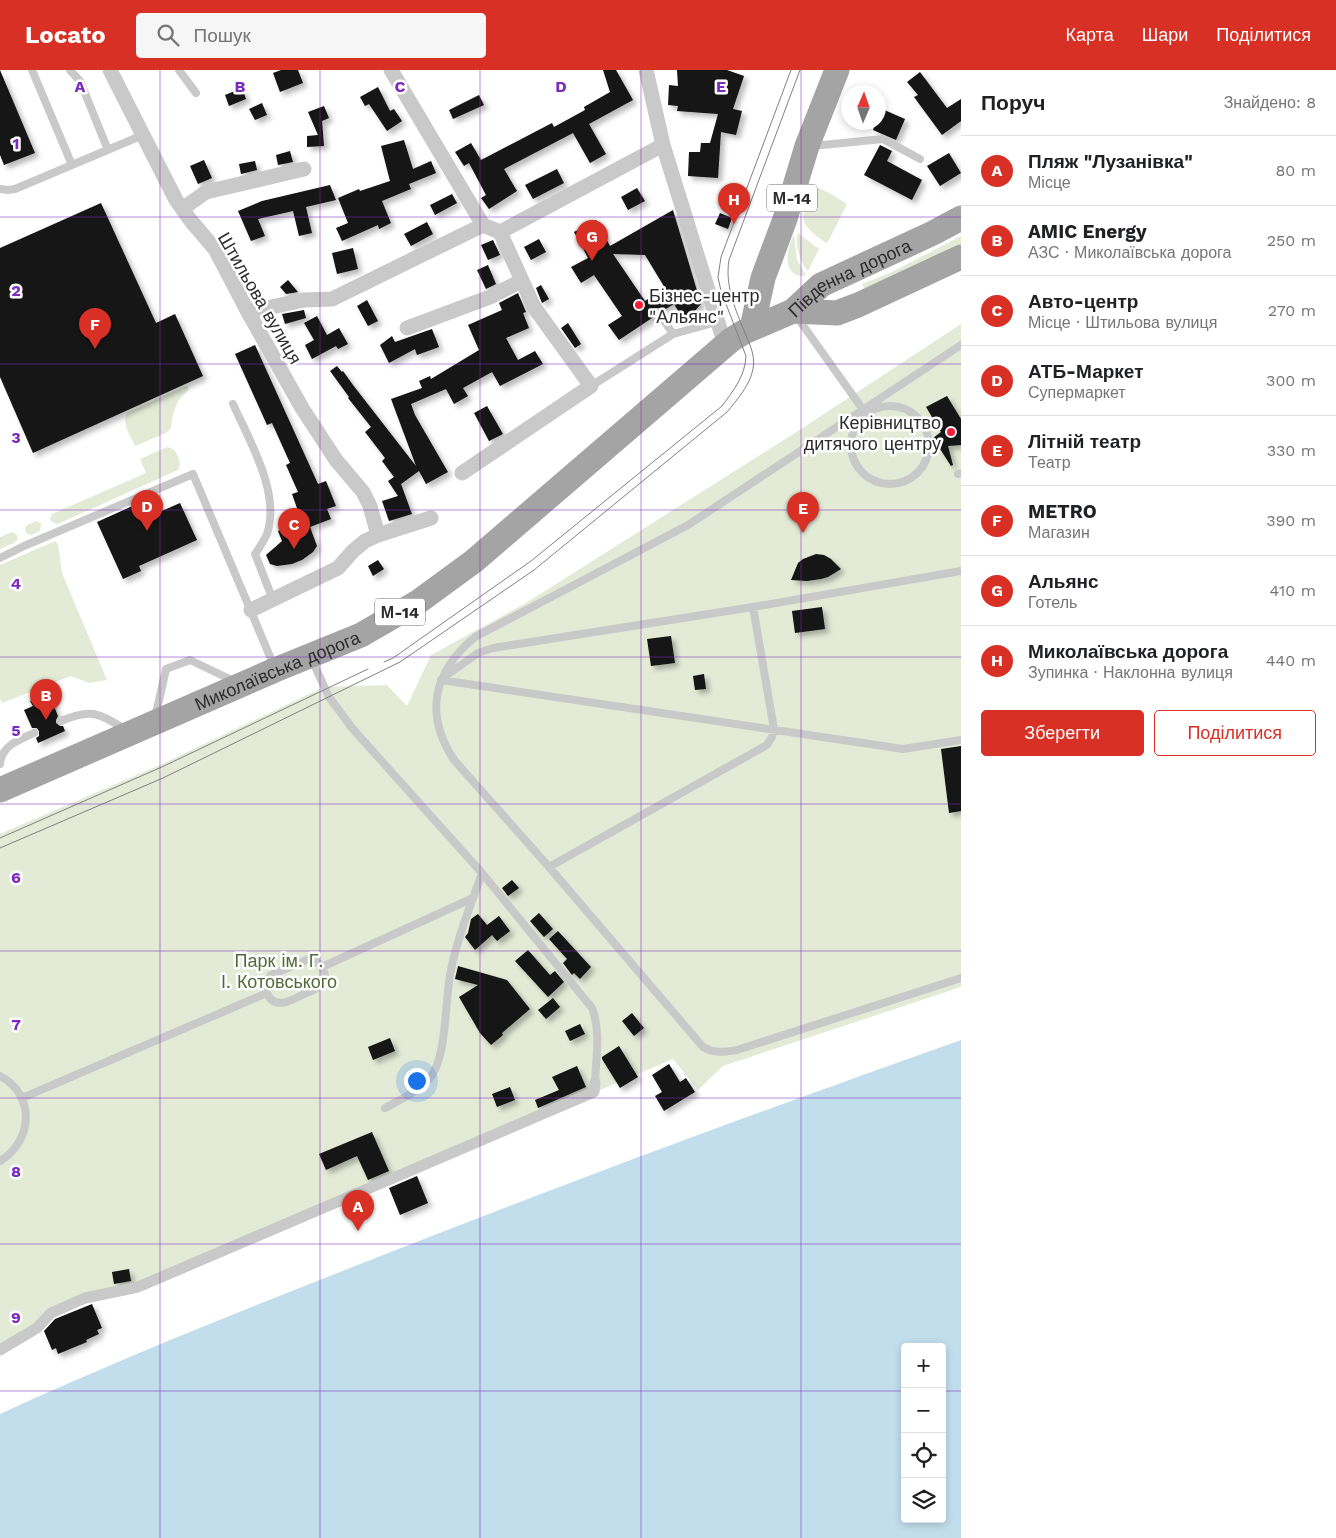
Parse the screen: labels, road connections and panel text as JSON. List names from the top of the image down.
{
  "streets": {
    "main road": ["М-14", "Південна дорога", "Миколаївська дорога"],
    "street": ["Штильова вулиця"]
  },
  "crossings": [
    ["М-14", "Миколаївська дорога"],
    ["Південна дорога", "Миколаївська дорога"]
  ],
  "parks": ["Парк ім. Г. І. Котовського"],
  "places": ["Бізнес-центр \"Альянс\"", "Керівництво дитячого центру"],
  "north": "top",
  "page": {
    "header": "Locato",
    "search": "Пошук",
    "nav": ["Карта", "Шари", "Поділитися"],
    "heading": ["Поруч", "Знайдено: 8"],
    "list": [
      {
        "mark": "A",
        "name": "Пляж \"Лузанівка\"",
        "note": "Місце",
        "value": "80 m"
      },
      {
        "mark": "B",
        "name": "AMIC Energy",
        "note": "АЗС · Миколаївська дорога",
        "value": "250 m"
      },
      {
        "mark": "C",
        "name": "Авто-центр",
        "note": "Місце · Штильова вулиця",
        "value": "270 m"
      },
      {
        "mark": "D",
        "name": "АТБ-Маркет",
        "note": "Супермаркет",
        "value": "300 m"
      },
      {
        "mark": "E",
        "name": "Літній театр",
        "note": "Театр",
        "value": "330 m"
      },
      {
        "mark": "F",
        "name": "METRO",
        "note": "Магазин",
        "value": "390 m"
      },
      {
        "mark": "G",
        "name": "Альянс",
        "note": "Готель",
        "value": "410 m"
      },
      {
        "mark": "H",
        "name": "Миколаївська дорога",
        "note": "Зупинка · Наклонна вулиця",
        "value": "440 m"
      }
    ],
    "pins": [
      "H",
      "G",
      "F",
      "D",
      "E",
      "C",
      "B",
      "A"
    ],
    "buttons": ["Зберегти", "Поділитися"],
    "map_buttons": ["+", "−"]
  },
  "grid": {
    "columns": [
      "A",
      "B",
      "C",
      "D",
      "E"
    ],
    "rows": [
      "1",
      "2",
      "3",
      "4",
      "5",
      "6",
      "7",
      "8",
      "9"
    ]
  }
}
